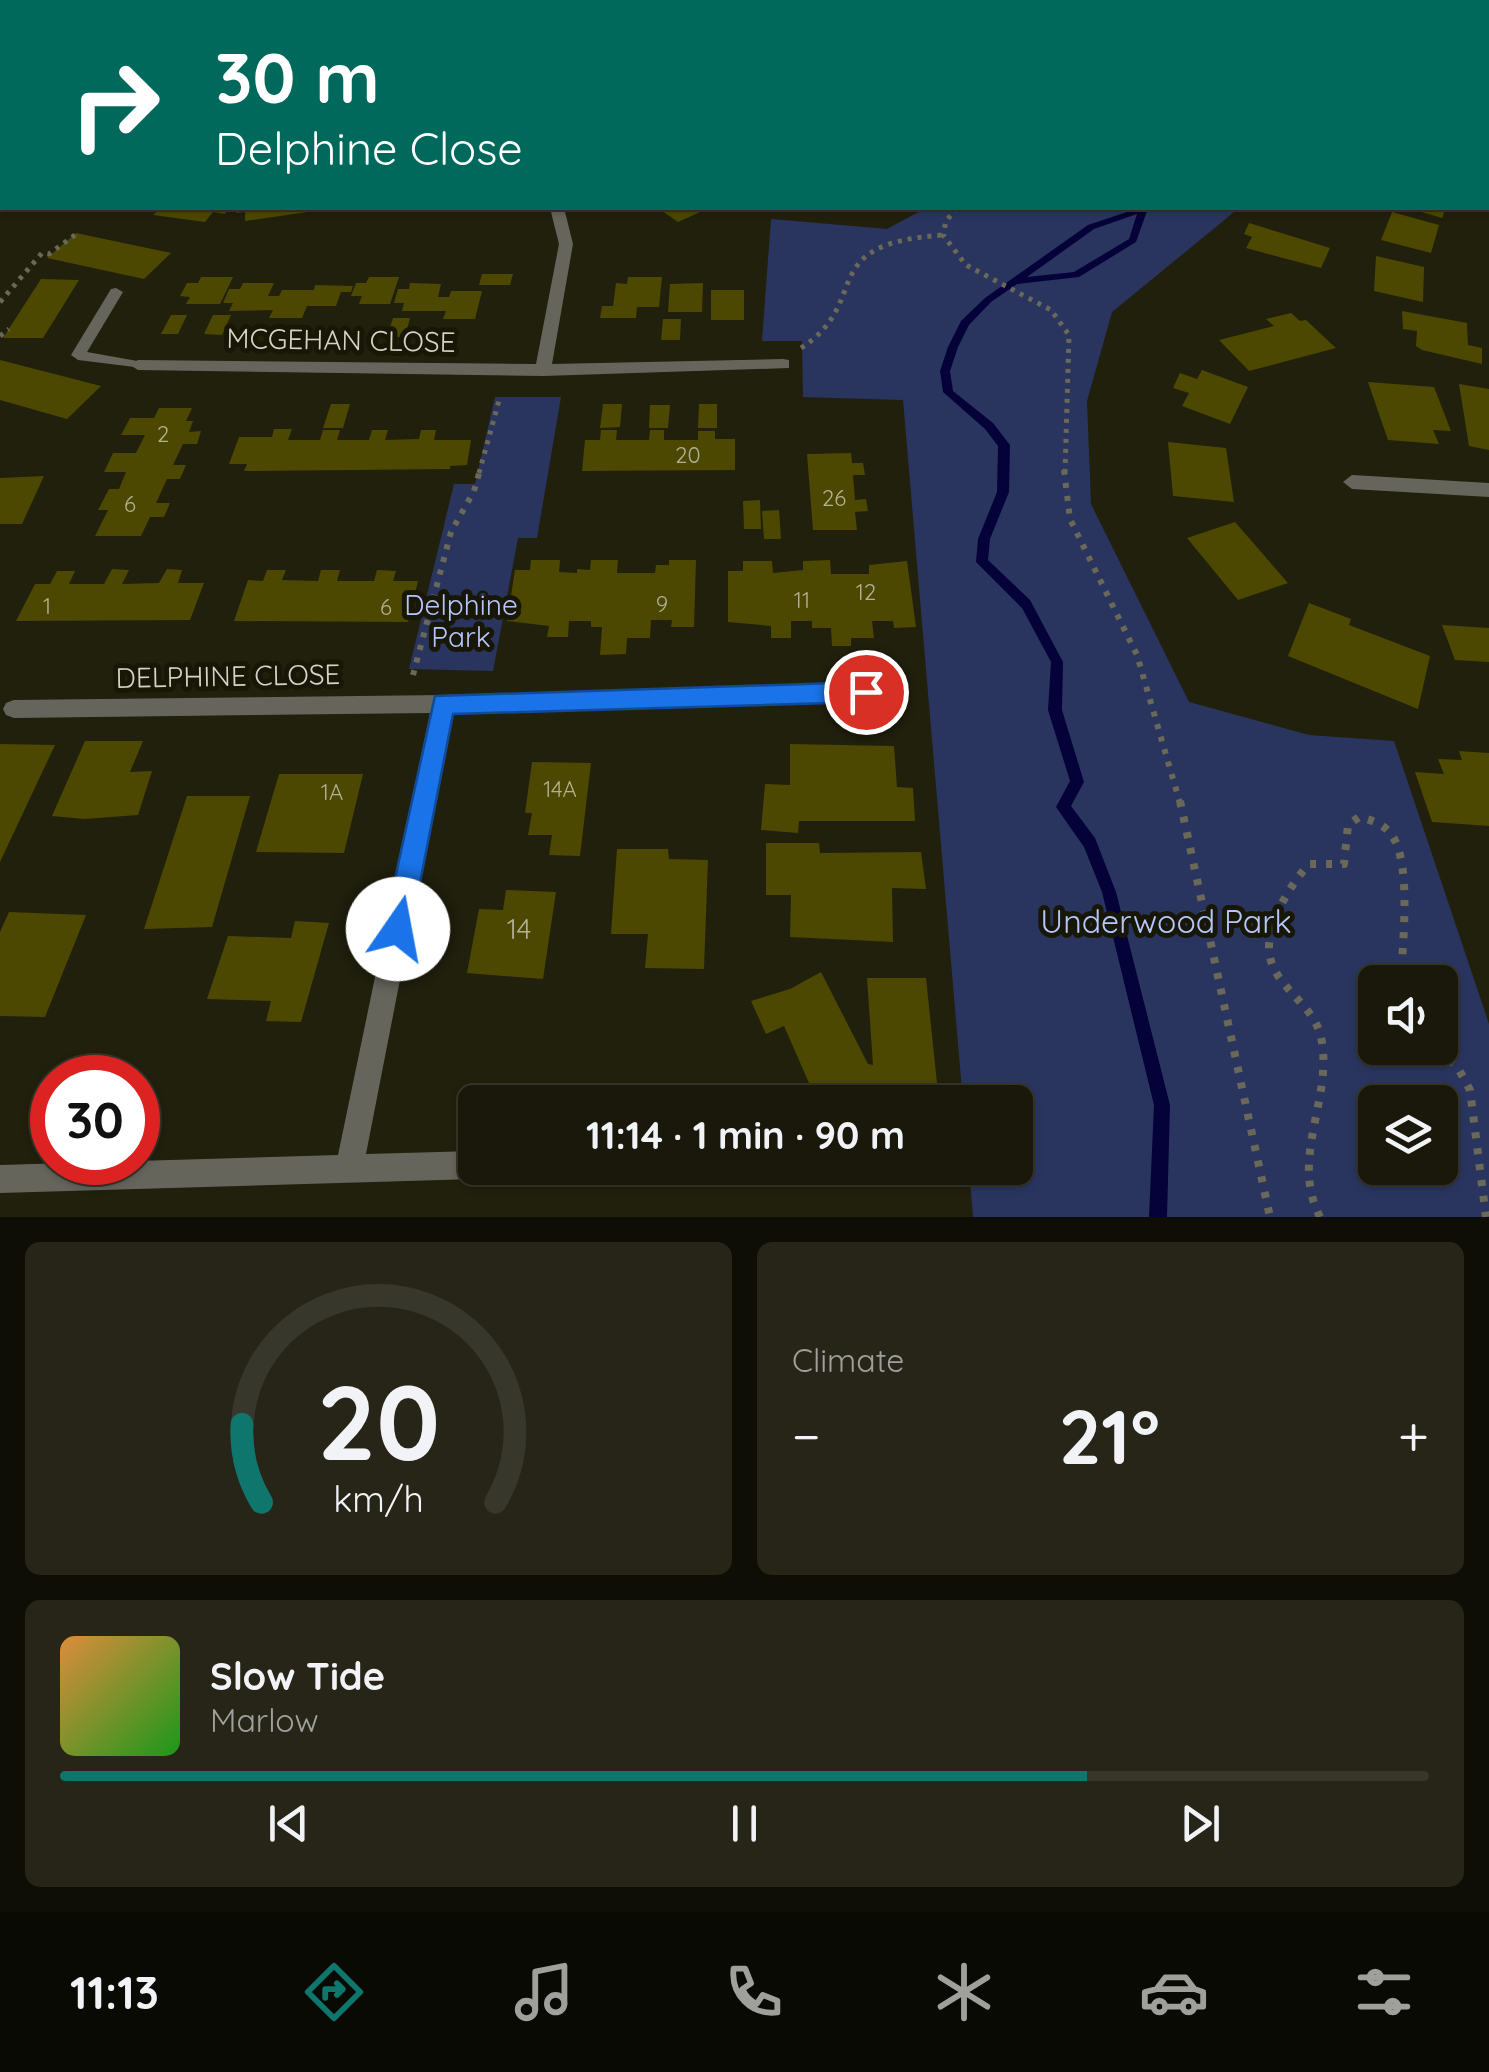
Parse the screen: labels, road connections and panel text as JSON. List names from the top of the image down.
{
  "streets": {
    "street": ["MCGEHAN CLOSE", "DELPHINE CLOSE"]
  },
  "parks": ["Delphine Park", "Underwood Park"],
  "house_numbers": [
    "2",
    "20",
    "26",
    "6",
    "12",
    "11",
    "9",
    "1",
    "6",
    "14A",
    "1A",
    "14"
  ],
  "page": {
    "turn": ["30 m", "Delphine Close"],
    "limit": "30",
    "trip": "11:14 · 1 min · 90 m",
    "tile": "Climate",
    "heat": ["−", "21°", "+"],
    "song": ["Slow Tide", "Marlow"],
    "tabs": "11:13",
    "gauge": ["20", "km/h"]
  }
}
